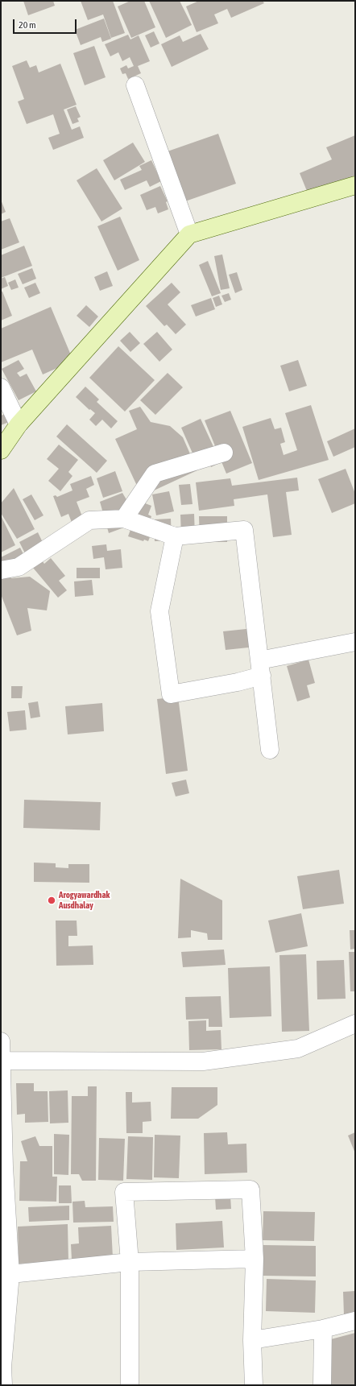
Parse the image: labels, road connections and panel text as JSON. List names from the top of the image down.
{
  "places": ["Arogyawardhak Ausdhalay"],
  "scale_bar": "20 m"
}
